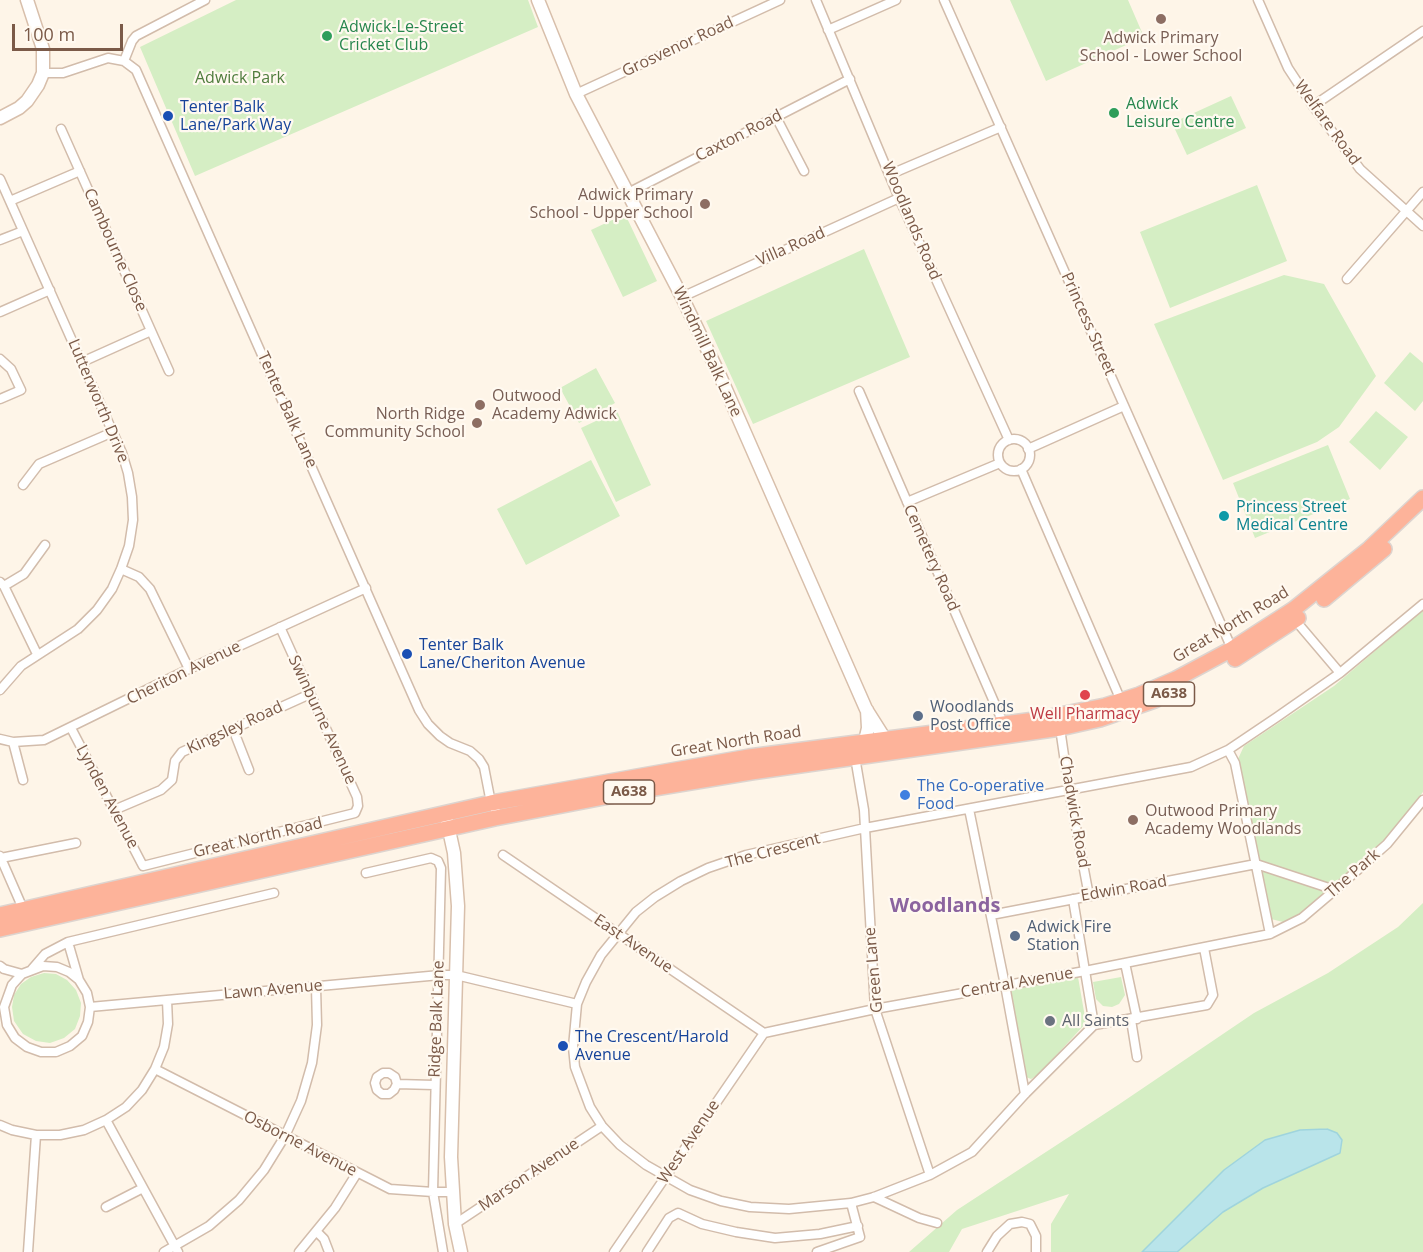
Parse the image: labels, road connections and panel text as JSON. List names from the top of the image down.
{
  "streets": {
    "highway": ["Great North Road", "A638"],
    "street": [
      "Grosvenor Road",
      "Welfare Road",
      "Caxton Road",
      "Woodlands Road",
      "Villa Road",
      "Cambourne Close",
      "Princess Street",
      "Windmill Balk Lane",
      "Lutterworth Drive",
      "Tenter Balk Lane",
      "Cemetery Road",
      "Cheriton Avenue",
      "Swinburne Avenue",
      "Kingsley Road",
      "Lynden Avenue",
      "Chadwick Road",
      "The Crescent",
      "The Park",
      "Edwin Road",
      "East Avenue",
      "Green Lane",
      "Central Avenue",
      "Lawn Avenue",
      "Ridge Balk Lane",
      "West Avenue",
      "Osborne Avenue",
      "Marson Avenue"
    ]
  },
  "crossings": [
    ["Grosvenor Road", "Windmill Balk Lane"],
    ["Caxton Road", "Woodlands Road"],
    ["Caxton Road", "Windmill Balk Lane"],
    ["Woodlands Road", "Villa Road"],
    ["Villa Road", "Windmill Balk Lane"],
    ["Princess Street", "Great North Road"],
    ["Windmill Balk Lane", "Great North Road"],
    ["Tenter Balk Lane", "Great North Road"],
    ["Tenter Balk Lane", "Cheriton Avenue"],
    ["Cemetery Road", "Great North Road"],
    ["Great North Road", "Chadwick Road"],
    ["Great North Road", "Green Lane"],
    ["Great North Road", "Ridge Balk Lane"],
    ["Cheriton Avenue", "Swinburne Avenue"],
    ["Cheriton Avenue", "Lynden Avenue"],
    ["Swinburne Avenue", "Kingsley Road"],
    ["Swinburne Avenue", "Lynden Avenue"],
    ["Kingsley Road", "Lynden Avenue"],
    ["Chadwick Road", "The Crescent"],
    ["Chadwick Road", "Edwin Road"],
    ["The Crescent", "East Avenue"],
    ["The Crescent", "Green Lane"],
    ["The Crescent", "Lawn Avenue"],
    ["The Crescent", "West Avenue"],
    ["The Crescent", "Marson Avenue"],
    ["The Park", "Central Avenue"],
    ["East Avenue", "Central Avenue"],
    ["East Avenue", "West Avenue"],
    ["Green Lane", "Central Avenue"],
    ["Central Avenue", "West Avenue"],
    ["Lawn Avenue", "Ridge Balk Lane"],
    ["Ridge Balk Lane", "Osborne Avenue"],
    ["Ridge Balk Lane", "Marson Avenue"]
  ],
  "districts": ["Woodlands"],
  "parks": ["Adwick Park"],
  "places": [
    "Adwick Primary School - Lower School",
    "Adwick-Le-Street Cricket Club",
    "Adwick Leisure Centre",
    "Tenter Balk Lane/Park Way",
    "Adwick Primary School - Upper School",
    "Outwood Academy Adwick",
    "North Ridge Community School",
    "Princess Street Medical Centre",
    "Tenter Balk Lane/Cheriton Avenue",
    "Well Pharmacy",
    "Woodlands Post Office",
    "The Co-operative Food",
    "Outwood Primary Academy Woodlands",
    "Adwick Fire Station",
    "All Saints",
    "The Crescent/Harold Avenue"
  ],
  "scale_bar": "100 m"
}
